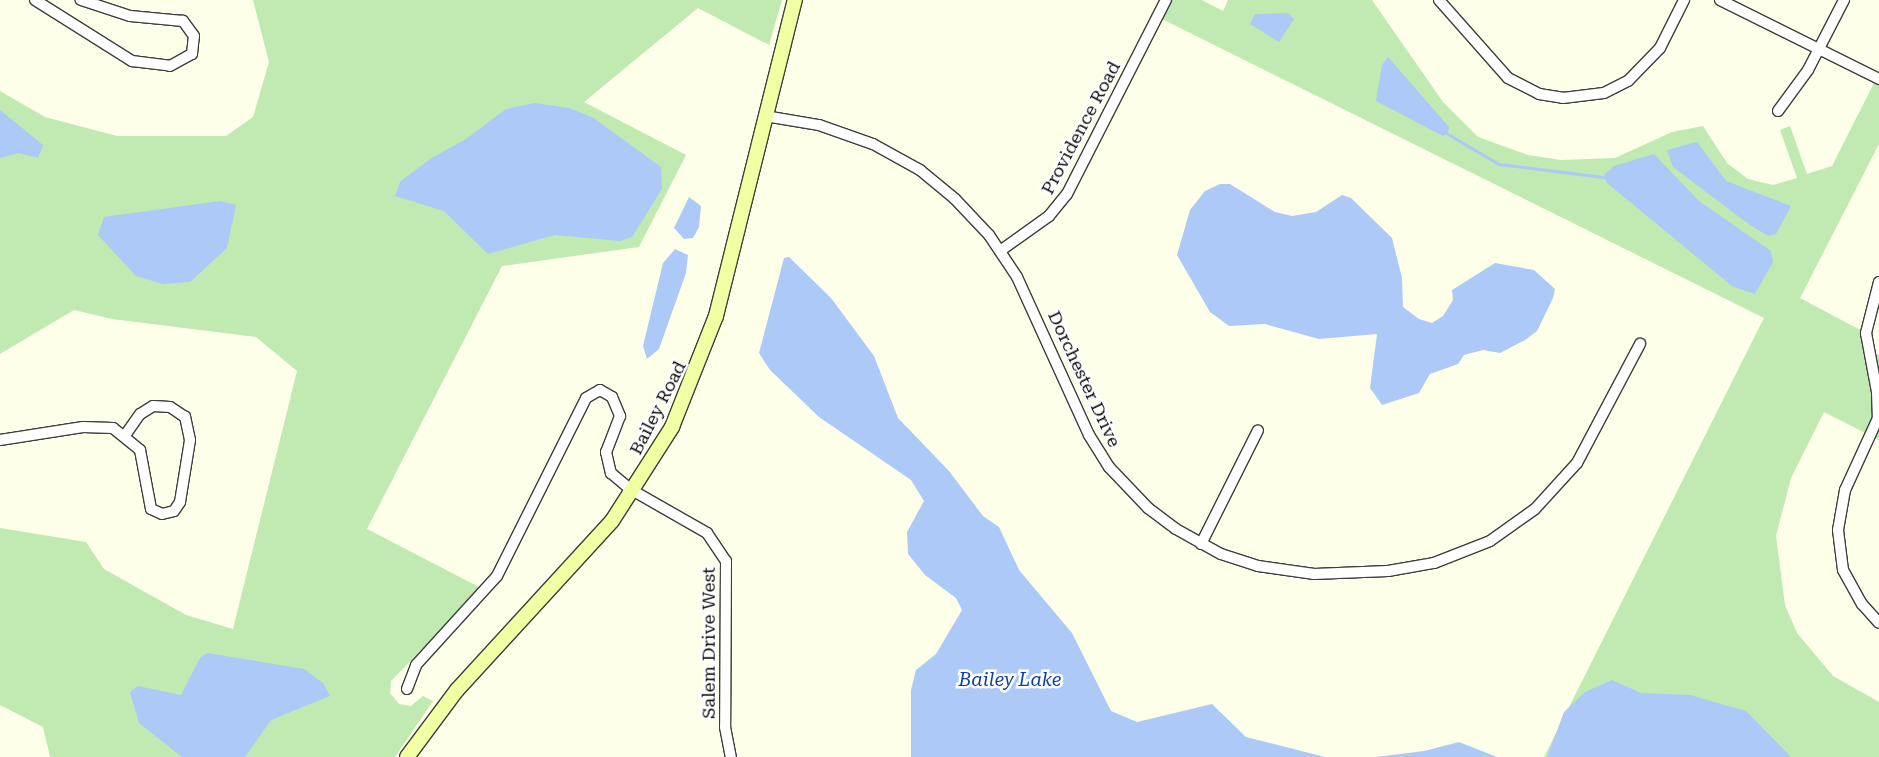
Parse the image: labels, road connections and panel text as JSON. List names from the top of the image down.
{
  "streets": {
    "main road": ["Bailey Road"],
    "street": ["Providence Road", "Dorchester Drive", "Salem Drive West"]
  },
  "crossings": [
    ["Providence Road", "Dorchester Drive"],
    ["Dorchester Drive", "Bailey Road"],
    ["Bailey Road", "Salem Drive West"]
  ],
  "water": ["Bailey Lake"]
}
